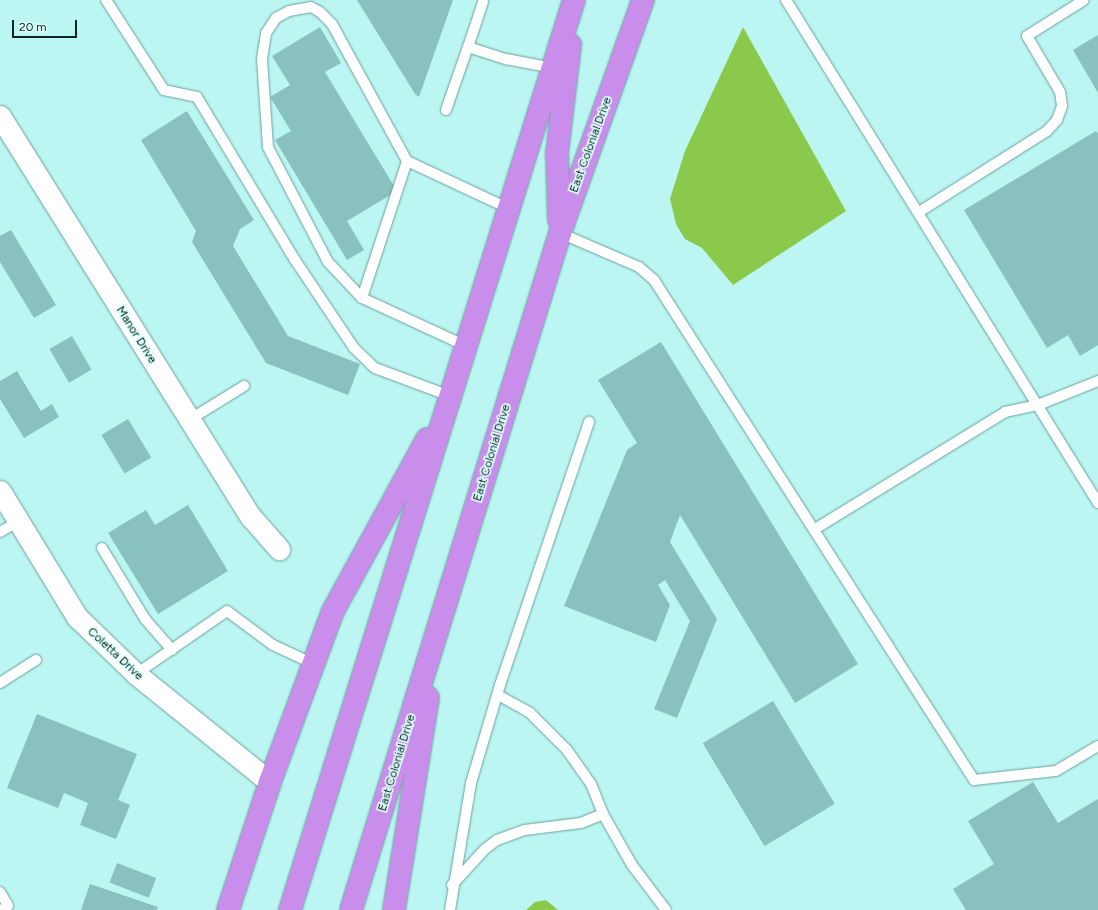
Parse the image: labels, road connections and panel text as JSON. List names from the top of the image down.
{
  "streets": {
    "highway": ["East Colonial Drive"],
    "street": ["Manor Drive", "Coletta Drive"]
  },
  "scale_bar": "20 m"
}
